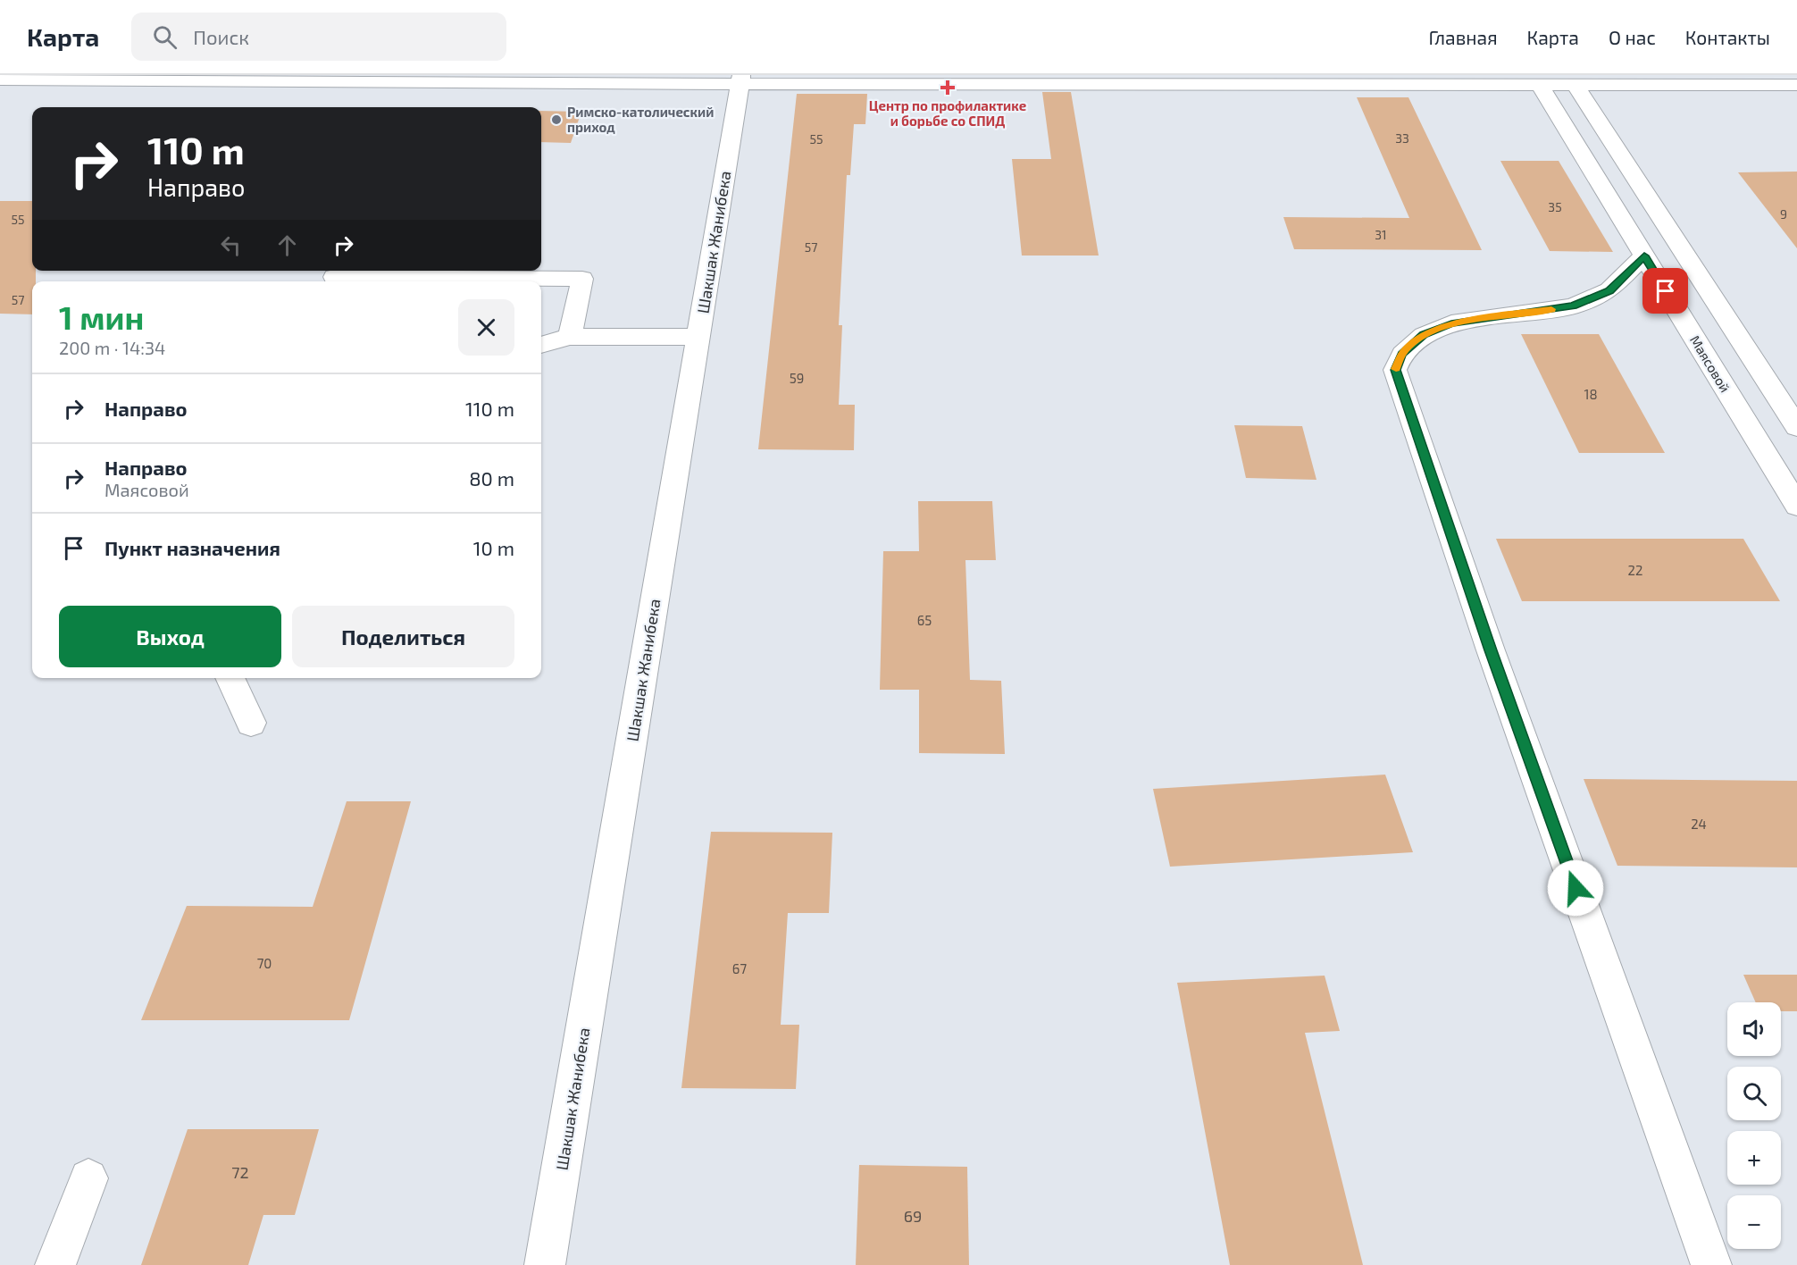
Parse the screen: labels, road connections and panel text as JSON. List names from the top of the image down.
{
  "streets": {
    "street": ["Шакшак Жанибека", "Маясовой"]
  },
  "places": {
    "health": ["Центр по профилактике и борьбе со СПИД"],
    "other": ["Римско-католический приход"]
  },
  "house_numbers": [
    "33",
    "55",
    "35",
    "9",
    "55",
    "31",
    "57",
    "57",
    "59",
    "18",
    "22",
    "65",
    "24",
    "70",
    "67",
    "72",
    "69"
  ],
  "page": {
    "header": "Карта",
    "search": "Поиск",
    "nav": [
      "Главная",
      "Карта",
      "О нас",
      "Контакты"
    ],
    "turn": ["110 m", "Направо"],
    "heading": ["1 мин", "200 m · 14:34"],
    "list": [
      {
        "name": "Направо",
        "value": "110 m"
      },
      {
        "name": "Направо",
        "note": "Маясовой",
        "value": "80 m"
      },
      {
        "name": "Пункт назначения",
        "value": "10 m"
      }
    ],
    "buttons": ["Выход", "Поделиться"],
    "map_buttons": ["+", "−"]
  }
}
